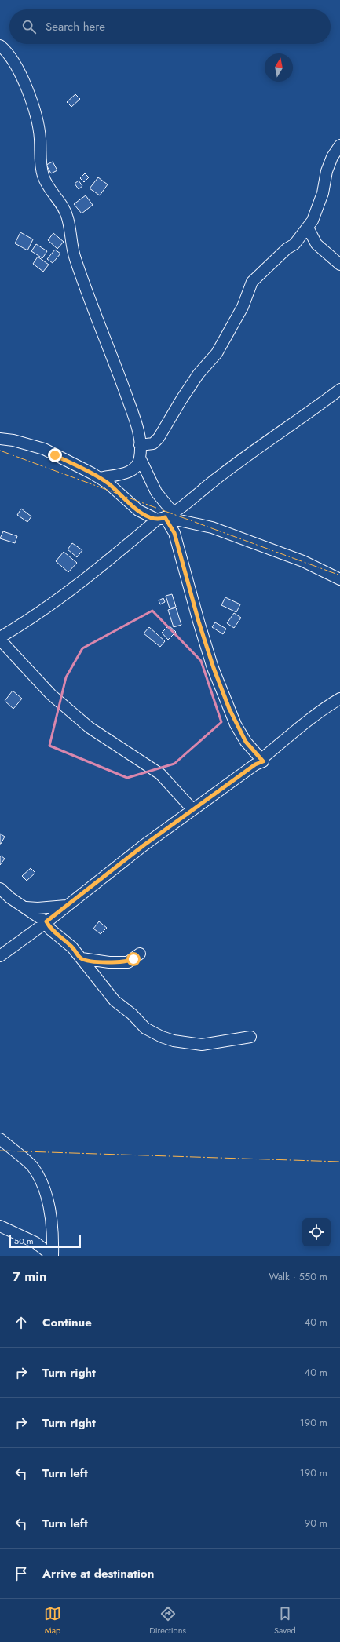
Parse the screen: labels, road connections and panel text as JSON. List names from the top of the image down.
{
  "scale_bar": "50 m",
  "north": "top",
  "page": {
    "search": "Search here",
    "scale": "50 m",
    "heading": ["7 min", "Walk · 550 m"],
    "list": [
      ["Continue", "40 m"],
      ["Turn right", "40 m"],
      ["Turn right", "190 m"],
      ["Turn left", "190 m"],
      ["Turn left", "90 m"],
      "Arrive at destination"
    ],
    "nav": ["Map", "Directions", "Saved"]
  }
}
